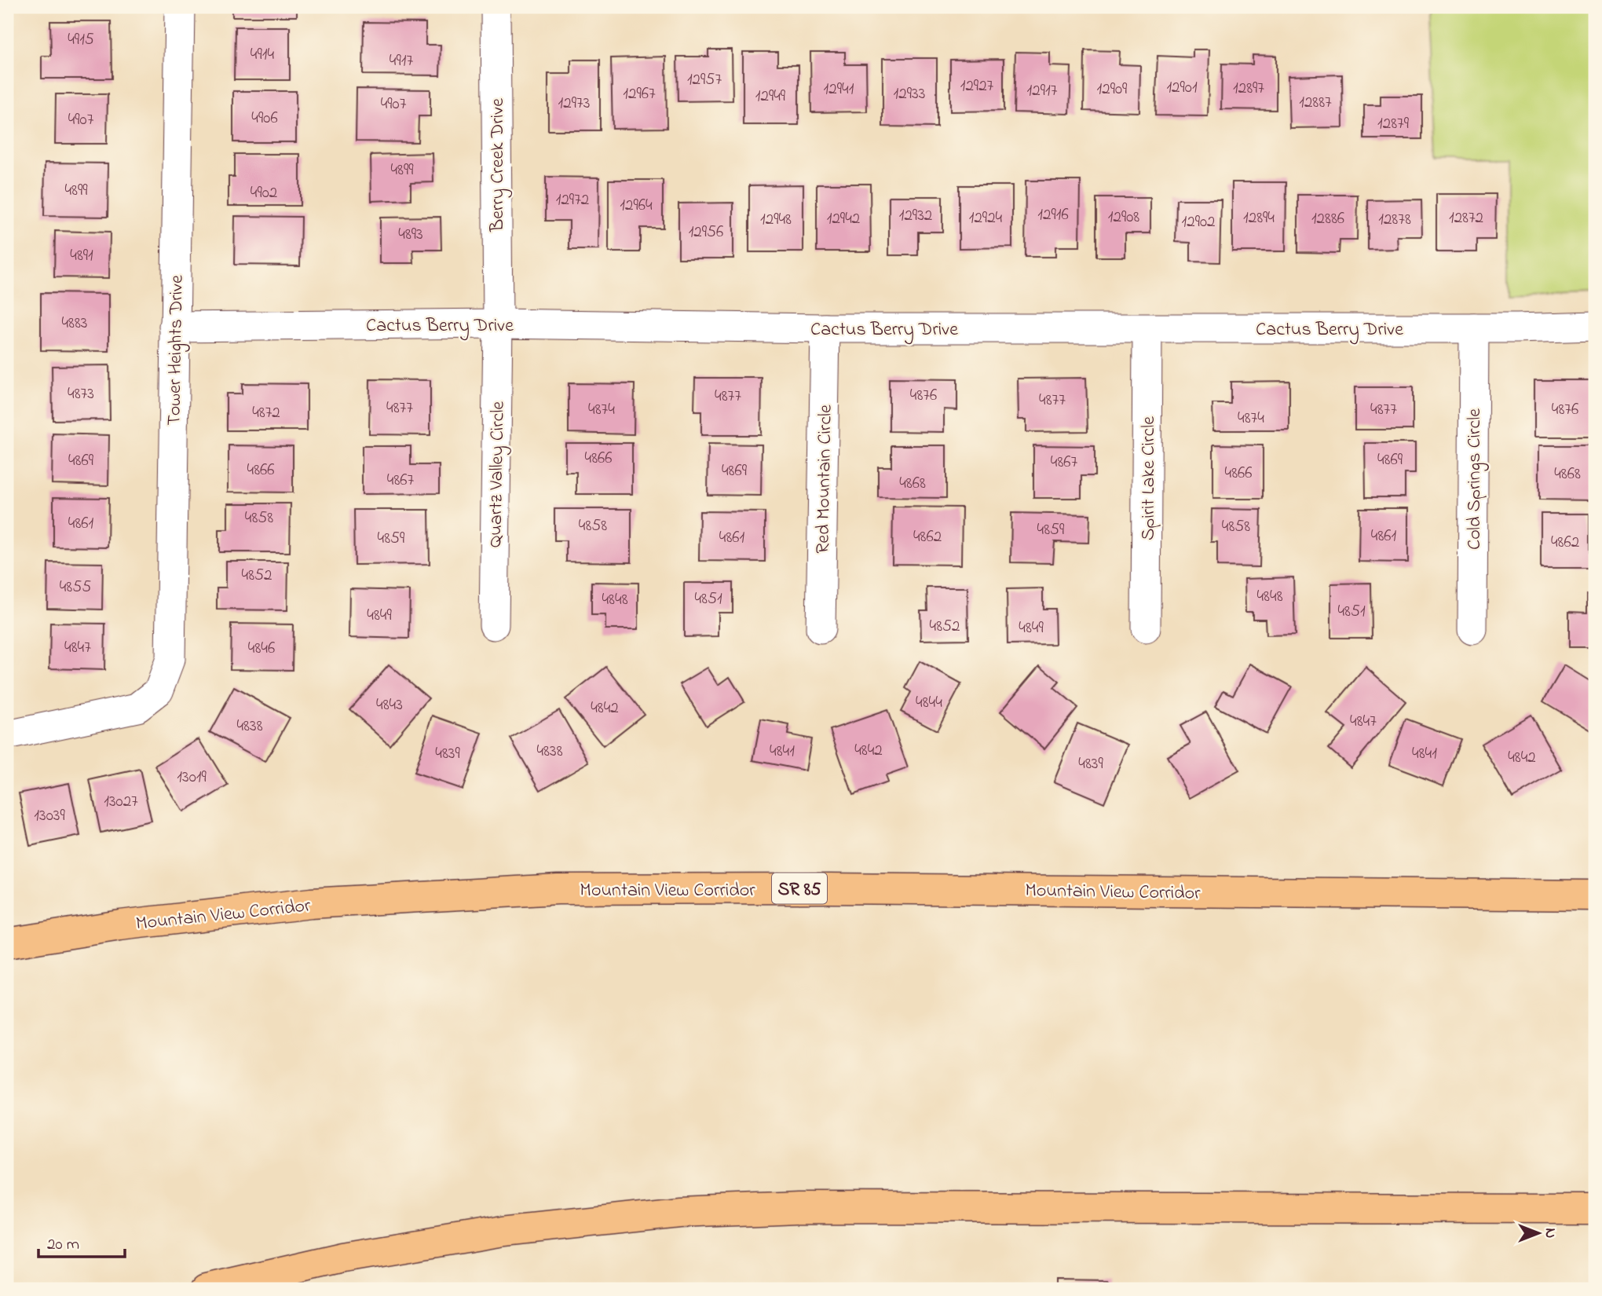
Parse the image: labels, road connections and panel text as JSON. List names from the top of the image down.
{
  "streets": {
    "highway": ["SR 85", "Mountain View Corridor"],
    "street": [
      "Berry Creek Drive",
      "Cactus Berry Drive",
      "Tower Heights Drive",
      "Quartz Valley Circle",
      "Spirit Lake Circle",
      "Red Mountain Circle",
      "Cold Springs Circle"
    ]
  },
  "crossings": [
    ["Berry Creek Drive", "Cactus Berry Drive"],
    ["Berry Creek Drive", "Quartz Valley Circle"],
    ["Cactus Berry Drive", "Tower Heights Drive"],
    ["Cactus Berry Drive", "Quartz Valley Circle"],
    ["Cactus Berry Drive", "Spirit Lake Circle"],
    ["Cactus Berry Drive", "Red Mountain Circle"],
    ["Cactus Berry Drive", "Cold Springs Circle"]
  ],
  "house_numbers": [
    "4915",
    "4914",
    "4917",
    "12957",
    "12927",
    "12901",
    "12897",
    "12941",
    "12909",
    "12917",
    "12967",
    "12933",
    "12949",
    "12887",
    "12973",
    "4907",
    "4906",
    "4907",
    "12879",
    "4899",
    "4899",
    "4902",
    "12972",
    "12964",
    "12916",
    "12932",
    "12908",
    "12924",
    "12894",
    "12872",
    "12942",
    "12886",
    "12948",
    "12878",
    "12902",
    "12956",
    "4893",
    "4891",
    "4883",
    "4873",
    "4876",
    "4877",
    "4877",
    "4877",
    "4874",
    "4877",
    "4876",
    "4872",
    "4874",
    "4866",
    "4869",
    "4869",
    "4867",
    "4866",
    "4869",
    "4866",
    "4868",
    "4867",
    "4868",
    "4858",
    "4861",
    "4858",
    "4858",
    "4859",
    "4861",
    "4862",
    "4861",
    "4859",
    "4862",
    "4852",
    "4855",
    "4848",
    "4851",
    "4848",
    "4851",
    "4849",
    "4852",
    "4849",
    "4847",
    "4846",
    "4844",
    "4843",
    "4842",
    "4847",
    "4838",
    "4842",
    "4838",
    "4841",
    "4839",
    "4841",
    "4842",
    "4839",
    "13019",
    "13027",
    "13039"
  ],
  "scale_bar": "20 m",
  "north": "right"
}
